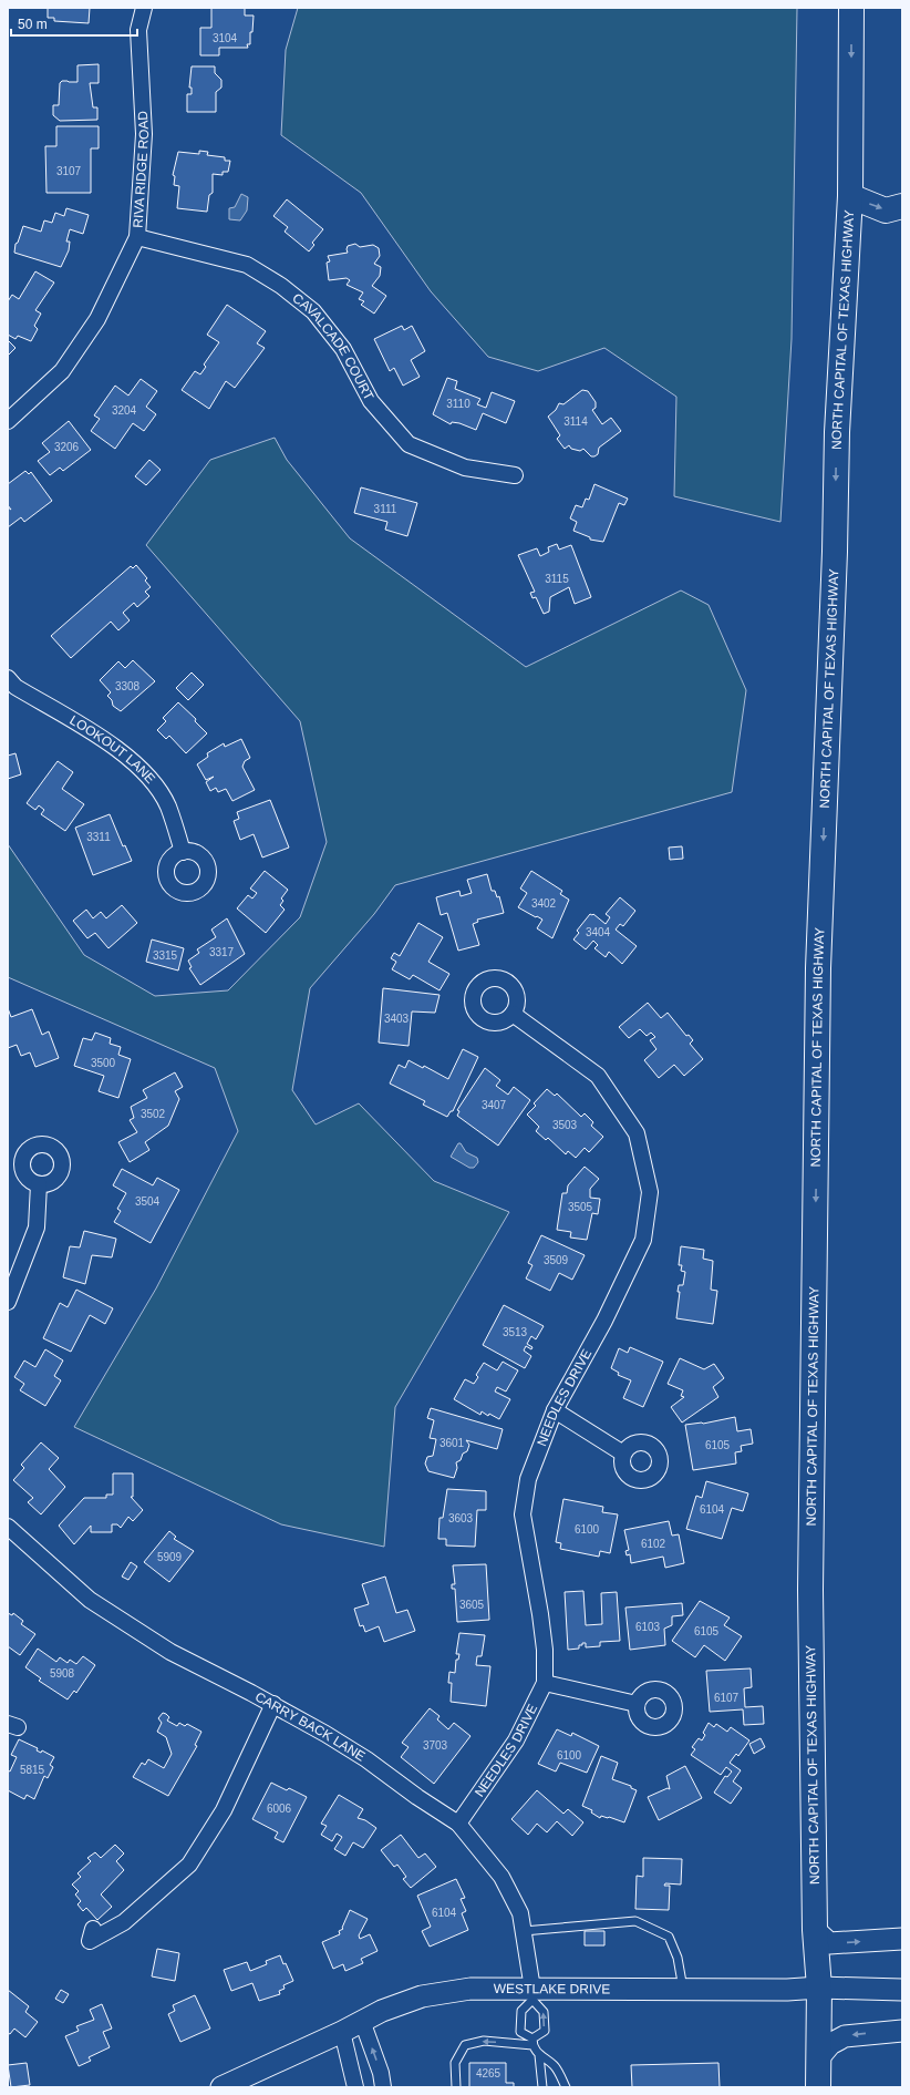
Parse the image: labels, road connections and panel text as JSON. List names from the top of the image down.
{
  "streets": {
    "highway": ["NORTH CAPITAL OF TEXAS HIGHWAY"],
    "street": [
      "RIVA RIDGE ROAD",
      "CAVALCADE COURT",
      "LOOKOUT LANE",
      "NEEDLES DRIVE",
      "CARRY BACK LANE",
      "WESTLAKE DRIVE"
    ]
  },
  "crossings": [
    ["RIVA RIDGE ROAD", "CAVALCADE COURT"],
    ["NORTH CAPITAL OF TEXAS HIGHWAY", "WESTLAKE DRIVE"],
    ["NEEDLES DRIVE", "CARRY BACK LANE"],
    ["CARRY BACK LANE", "WESTLAKE DRIVE"]
  ],
  "one_way": ["NORTH CAPITAL OF TEXAS HIGHWAY"],
  "house_numbers": [
    "3104",
    "3107",
    "3110",
    "3204",
    "3114",
    "3206",
    "3111",
    "3115",
    "3308",
    "3311",
    "3402",
    "3404",
    "3317",
    "3315",
    "3403",
    "3500",
    "3407",
    "3502",
    "3503",
    "3504",
    "3505",
    "3509",
    "3513",
    "3601",
    "6105",
    "6104",
    "3603",
    "6100",
    "6102",
    "5909",
    "3605",
    "6103",
    "6105",
    "5908",
    "6107",
    "3703",
    "6100",
    "5815",
    "6006",
    "6104",
    "4265"
  ],
  "scale_bar": "50 m"
}
